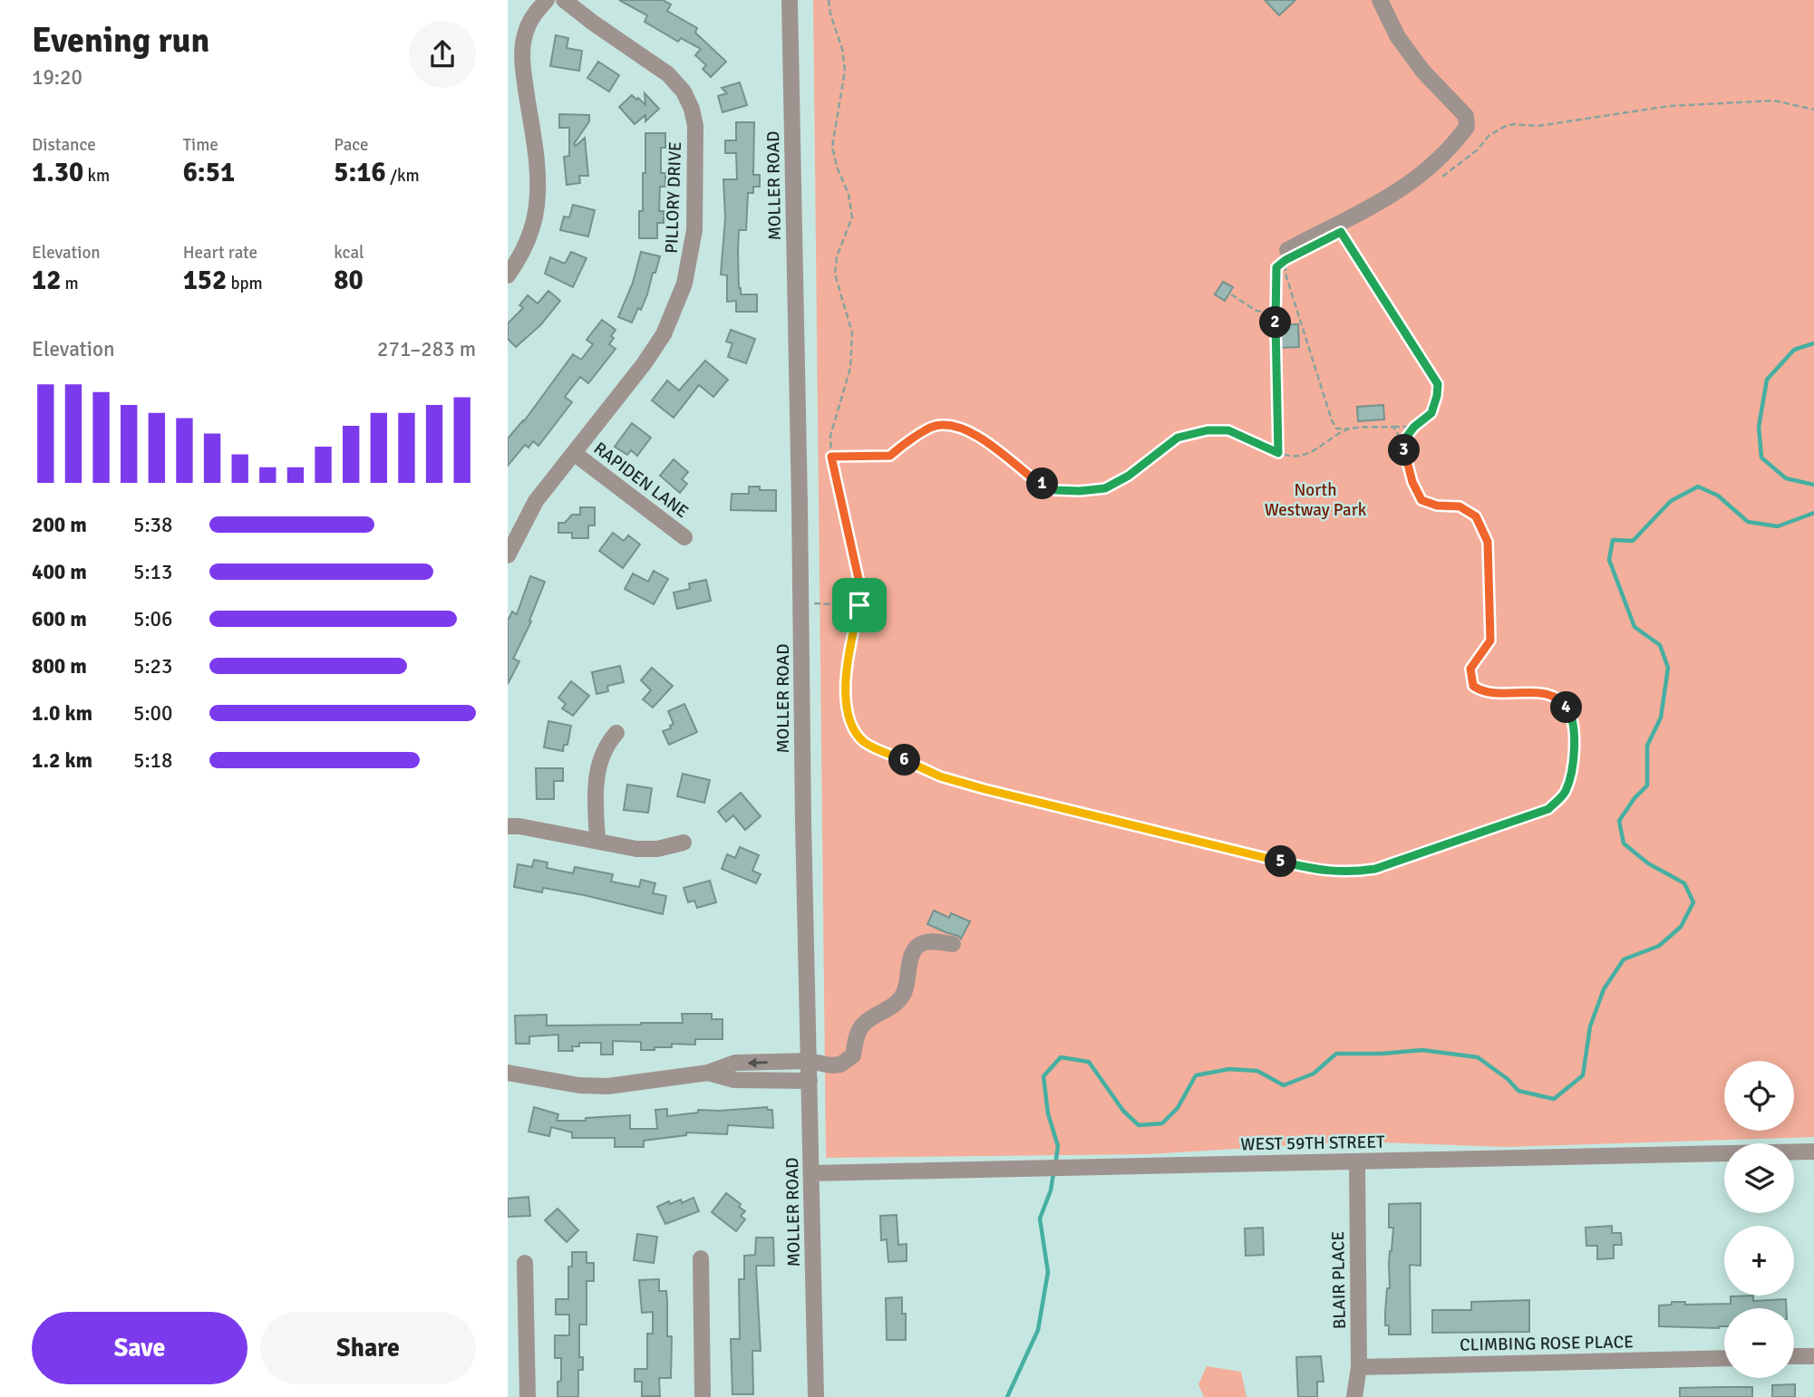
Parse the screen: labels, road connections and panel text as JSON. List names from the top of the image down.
{
  "streets": {
    "street": [
      "MOLLER ROAD",
      "PILLORY DRIVE",
      "RAPIDEN LANE",
      "WEST 59TH STREET",
      "BLAIR PLACE",
      "CLIMBING ROSE PLACE"
    ]
  },
  "crossings": [
    ["MOLLER ROAD", "WEST 59TH STREET"],
    ["PILLORY DRIVE", "RAPIDEN LANE"],
    ["WEST 59TH STREET", "BLAIR PLACE"],
    ["BLAIR PLACE", "CLIMBING ROSE PLACE"]
  ],
  "parks": ["North Westway Park"],
  "page": {
    "heading": ["Evening run", "19:20"],
    "stats": [
      ["Distance", "1.30 km"],
      ["Time", "6:51"],
      ["Pace", "5:16 /km"],
      ["Elevation", "12 m"],
      ["Heart rate", "152 bpm"],
      ["kcal", "80"]
    ],
    "pins": [
      "2",
      "3",
      "1",
      "4",
      "6",
      "5"
    ],
    "chart": ["Elevation", "271–283 m"],
    "list": [
      {
        "name": "200 m",
        "note": "5:38"
      },
      {
        "name": "400 m",
        "note": "5:13"
      },
      {
        "name": "600 m",
        "note": "5:06"
      },
      {
        "name": "800 m",
        "note": "5:23"
      },
      {
        "name": "1.0 km",
        "note": "5:00"
      },
      {
        "name": "1.2 km",
        "note": "5:18"
      }
    ],
    "map_buttons": ["+", "−"],
    "buttons": ["Save", "Share"]
  }
}
